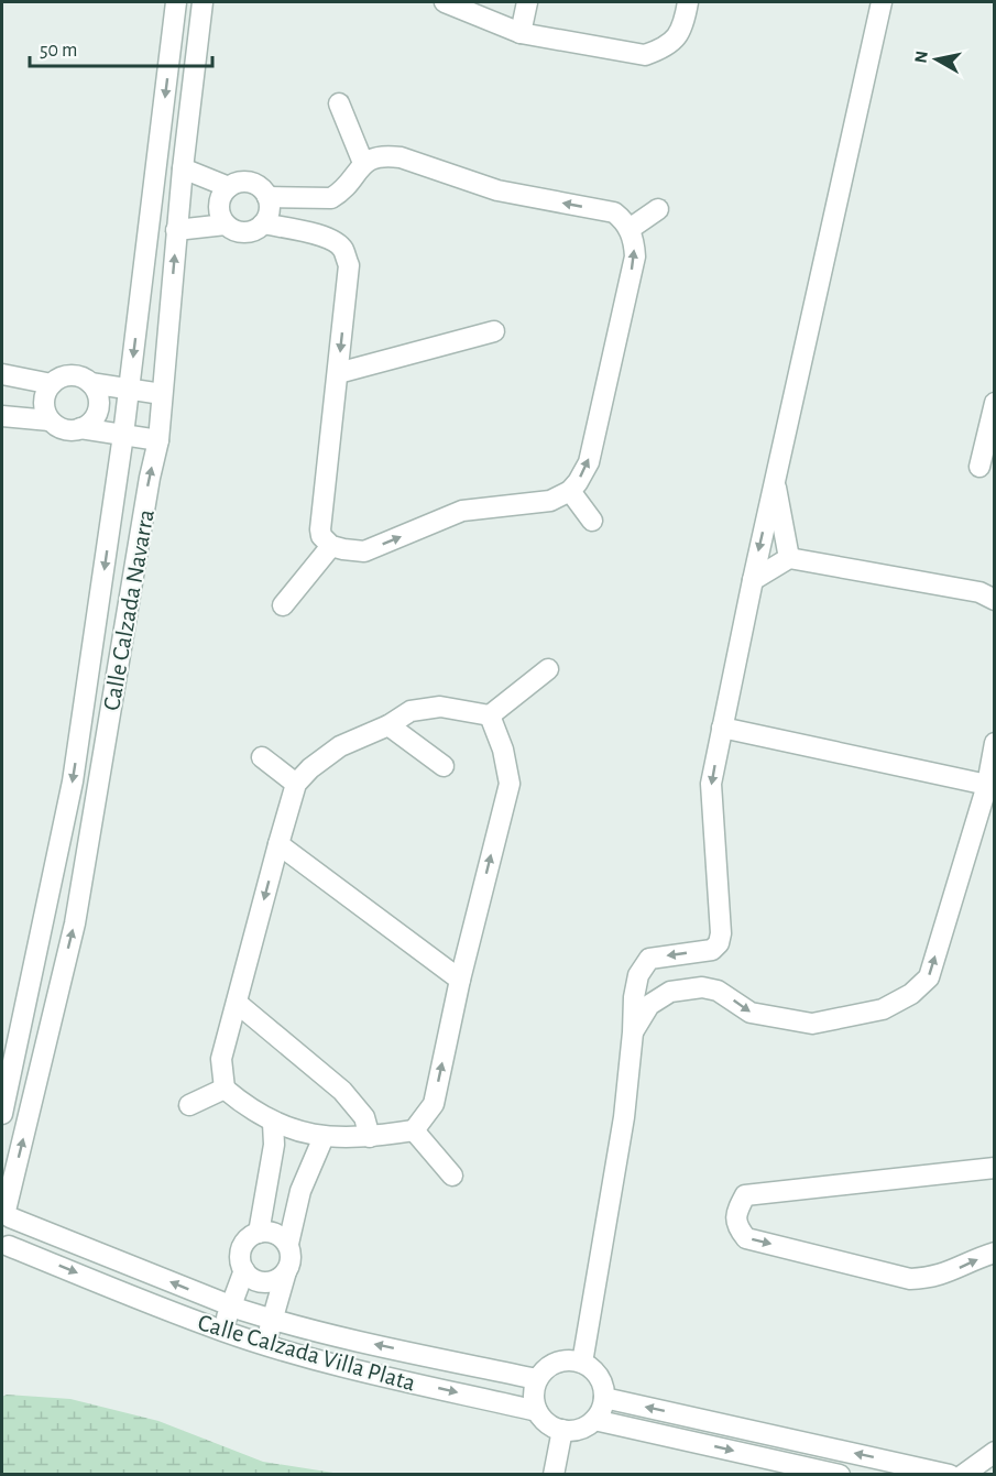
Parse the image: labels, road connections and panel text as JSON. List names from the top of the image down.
{
  "streets": {
    "street": ["Calle Calzada Navarra", "Calle Calzada Villa Plata"]
  },
  "crossings": [
    ["Calle Calzada Navarra", "Calle Calzada Villa Plata"]
  ],
  "scale_bar": "50 m",
  "north": "left"
}
